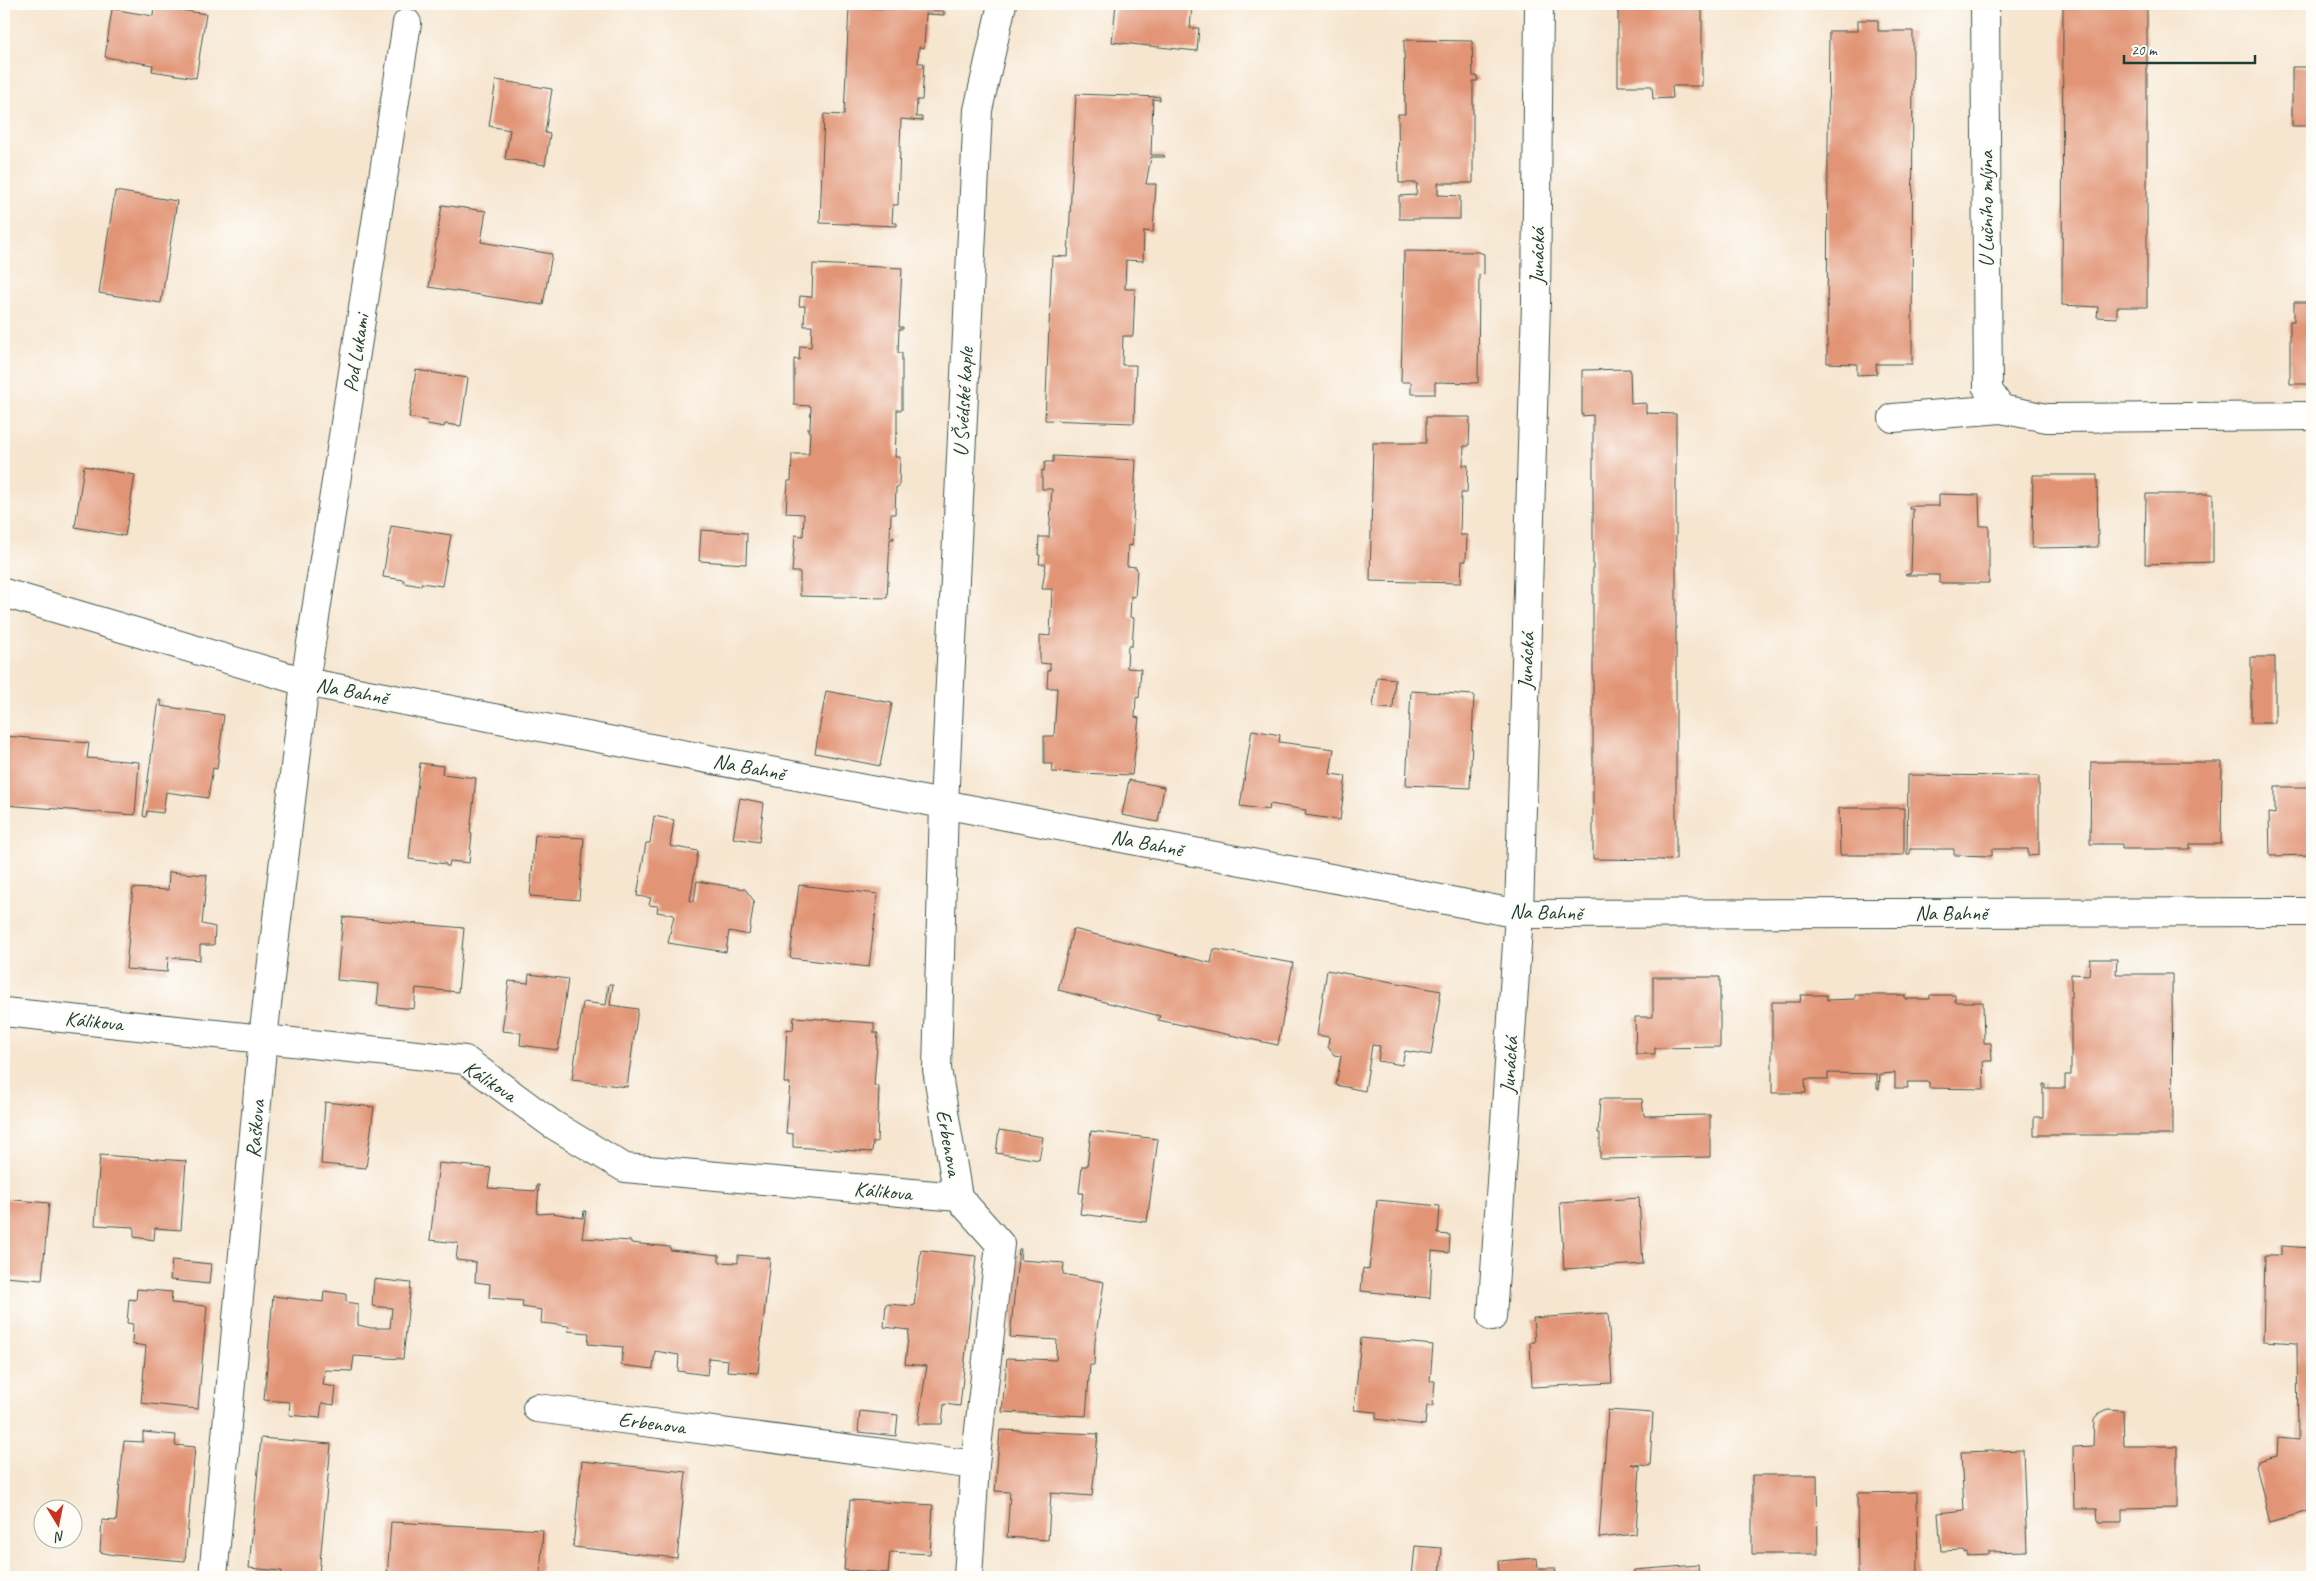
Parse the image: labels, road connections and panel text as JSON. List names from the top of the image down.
{
  "streets": {
    "street": [
      "U Lučního mlýna",
      "Junácká",
      "Pod Lukami",
      "U Švédské kaple",
      "Na Bahně",
      "Kálikova",
      "Raškova",
      "Erbenova"
    ]
  },
  "crossings": [
    ["Junácká", "Na Bahně"],
    ["Pod Lukami", "Na Bahně"],
    ["Pod Lukami", "Raškova"],
    ["U Švédské kaple", "Na Bahně"],
    ["U Švédské kaple", "Erbenova"],
    ["Na Bahně", "Raškova"],
    ["Na Bahně", "Erbenova"],
    ["Kálikova", "Raškova"],
    ["Kálikova", "Erbenova"]
  ],
  "scale_bar": "20 m",
  "north": "bottom"
}
